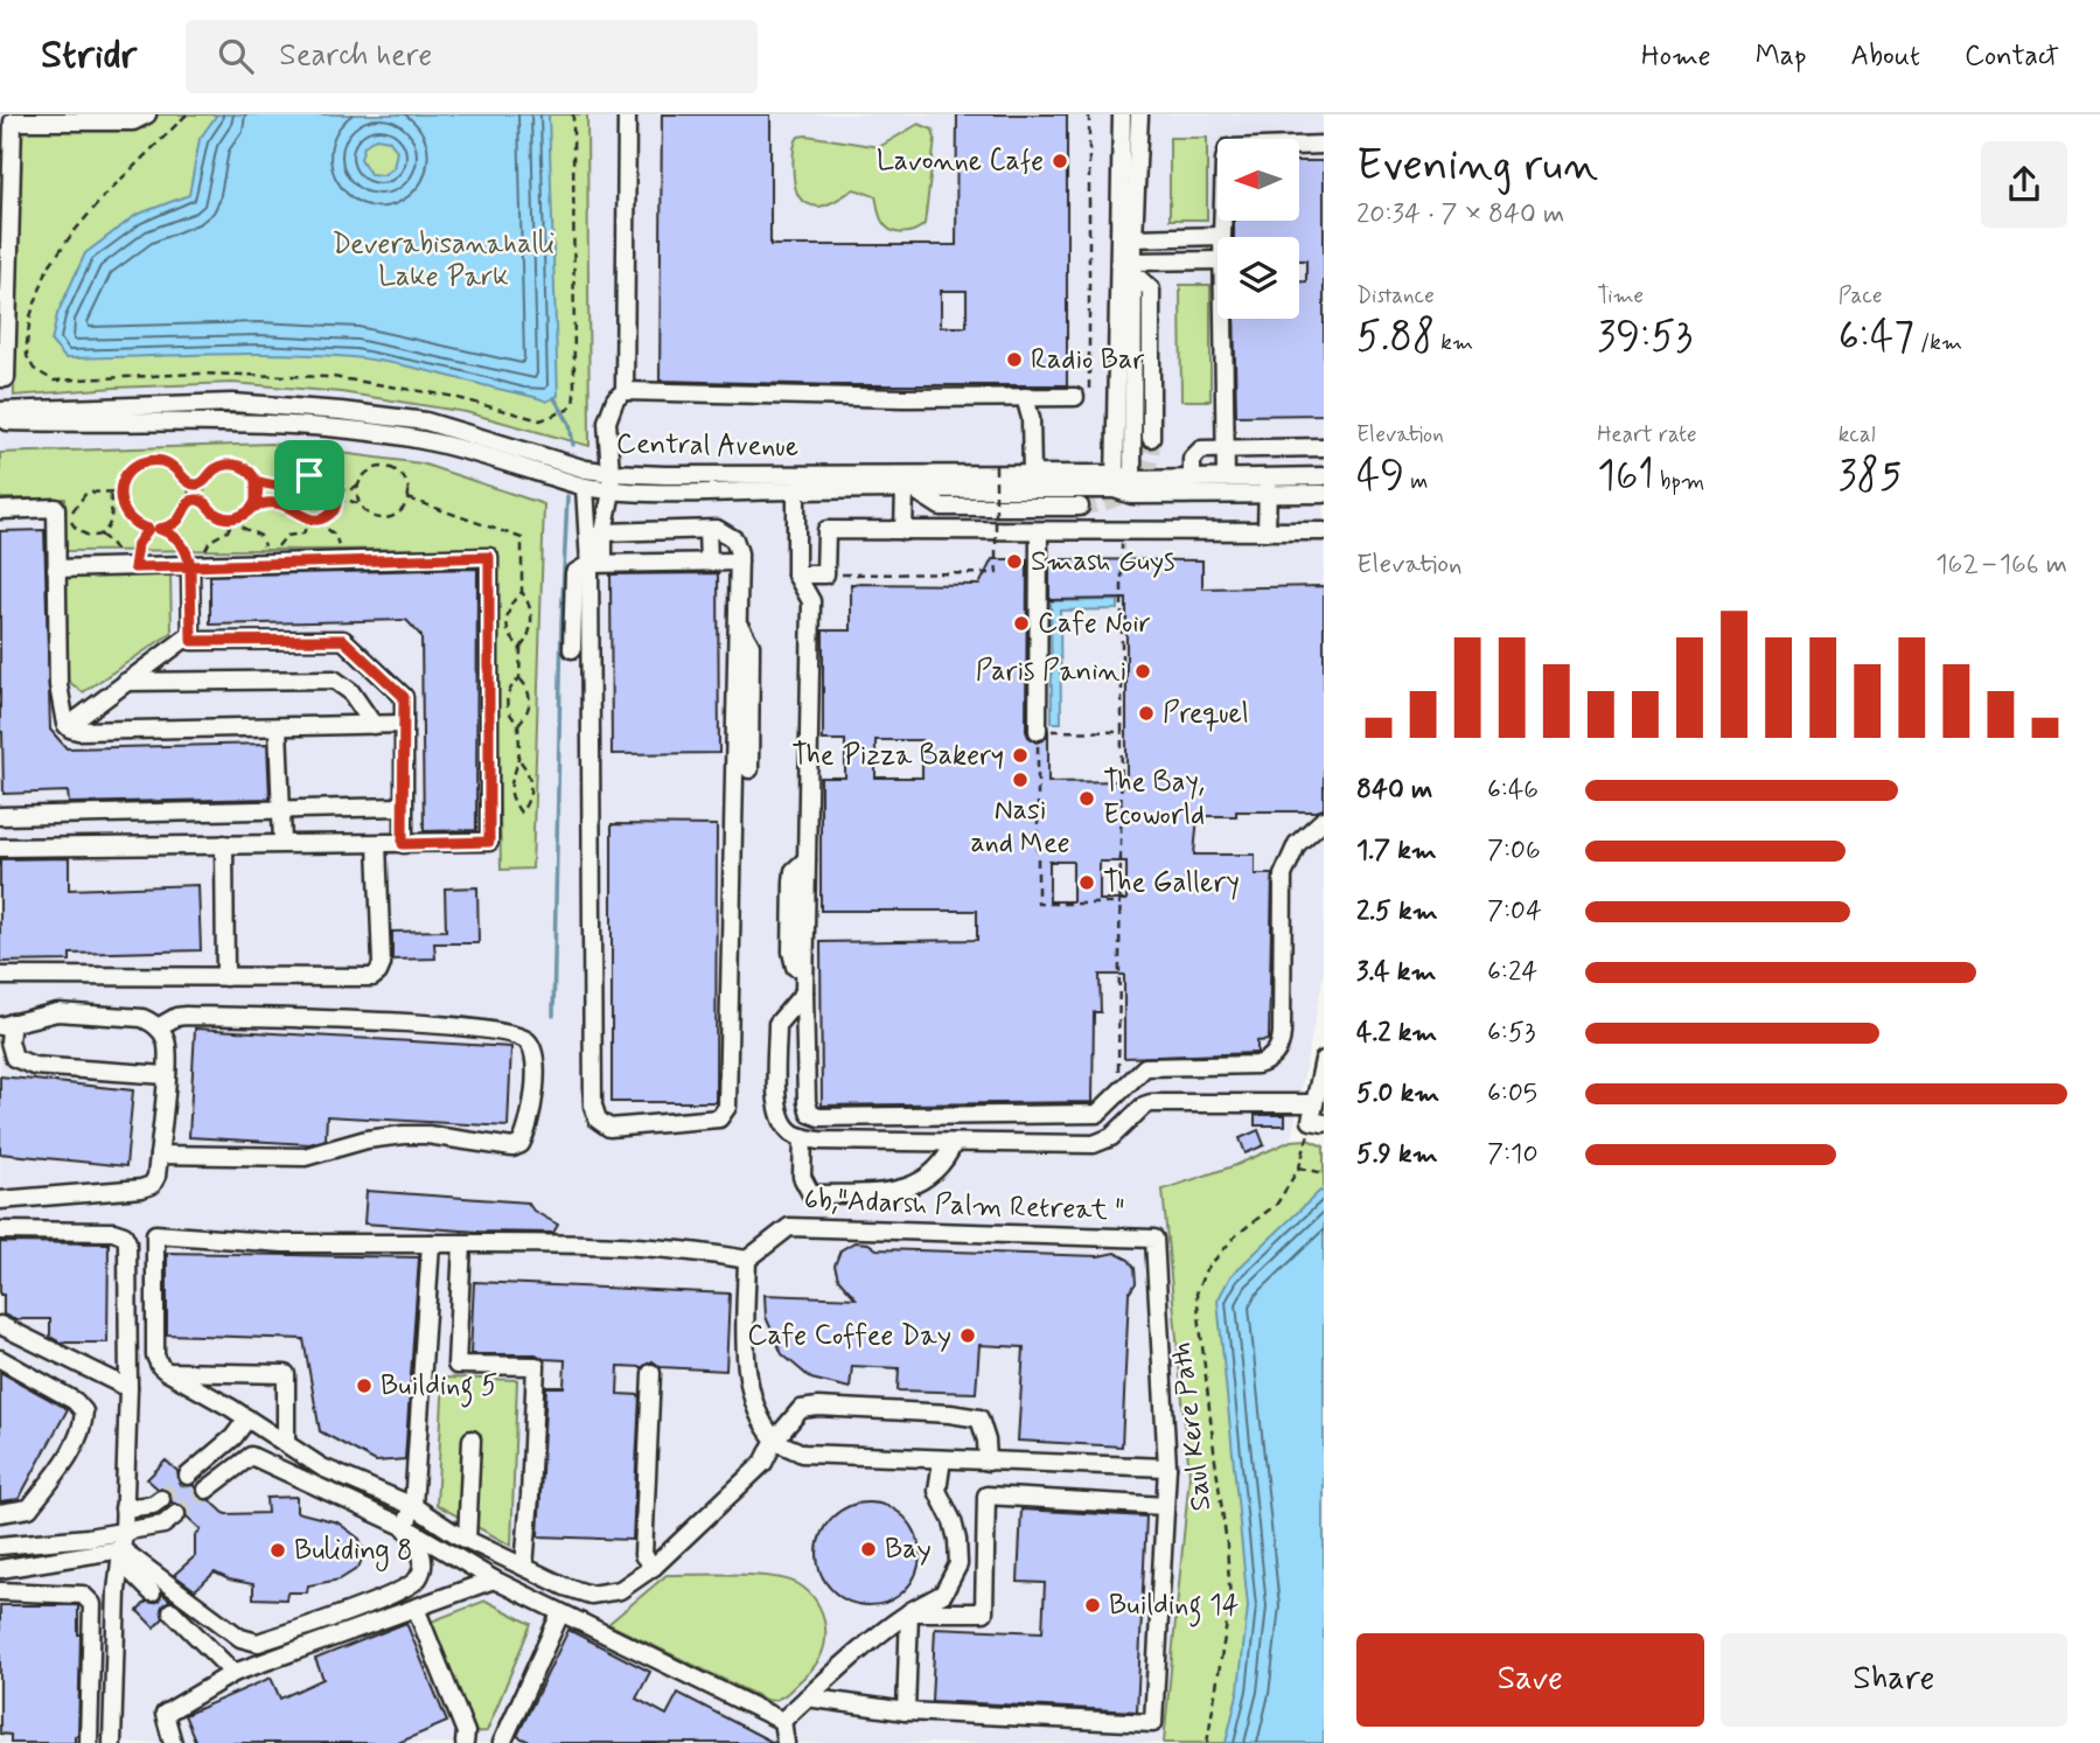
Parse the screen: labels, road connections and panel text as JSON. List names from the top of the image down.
{
  "streets": {
    "street": ["Central Avenue", "6b,\"Adarsh Palm Retreat \""],
    "path": ["Saul Kere Path"]
  },
  "parks": ["Deverabisanahalli Lake Park"],
  "places": [
    "Lavonne Cafe",
    "Radio Bar",
    "Smash Guys",
    "Cafe Noir",
    "Paris Panini",
    "Prequel",
    "The Pizza Bakery",
    "Nasi and Mee",
    "The Bay, Ecoworld",
    "The Gallery",
    "Cafe Coffee Day",
    "Building 5",
    "Bay",
    "Buliding 8",
    "Building 14"
  ],
  "north": "left",
  "page": {
    "header": "Stridr",
    "search": "Search here",
    "nav": [
      "Home",
      "Map",
      "About",
      "Contact"
    ],
    "heading": ["Evening run", "20:34 · 7 × 840 m"],
    "stats": [
      ["Distance", "5.88 km"],
      ["Time", "39:53"],
      ["Pace", "6:47 /km"],
      ["Elevation", "49 m"],
      ["Heart rate", "161 bpm"],
      ["kcal", "385"]
    ],
    "chart": ["Elevation", "162–166 m"],
    "list": [
      {
        "name": "840 m",
        "note": "6:46"
      },
      {
        "name": "1.7 km",
        "note": "7:06"
      },
      {
        "name": "2.5 km",
        "note": "7:04"
      },
      {
        "name": "3.4 km",
        "note": "6:24"
      },
      {
        "name": "4.2 km",
        "note": "6:53"
      },
      {
        "name": "5.0 km",
        "note": "6:05"
      },
      {
        "name": "5.9 km",
        "note": "7:10"
      }
    ],
    "buttons": ["Save", "Share"]
  }
}
